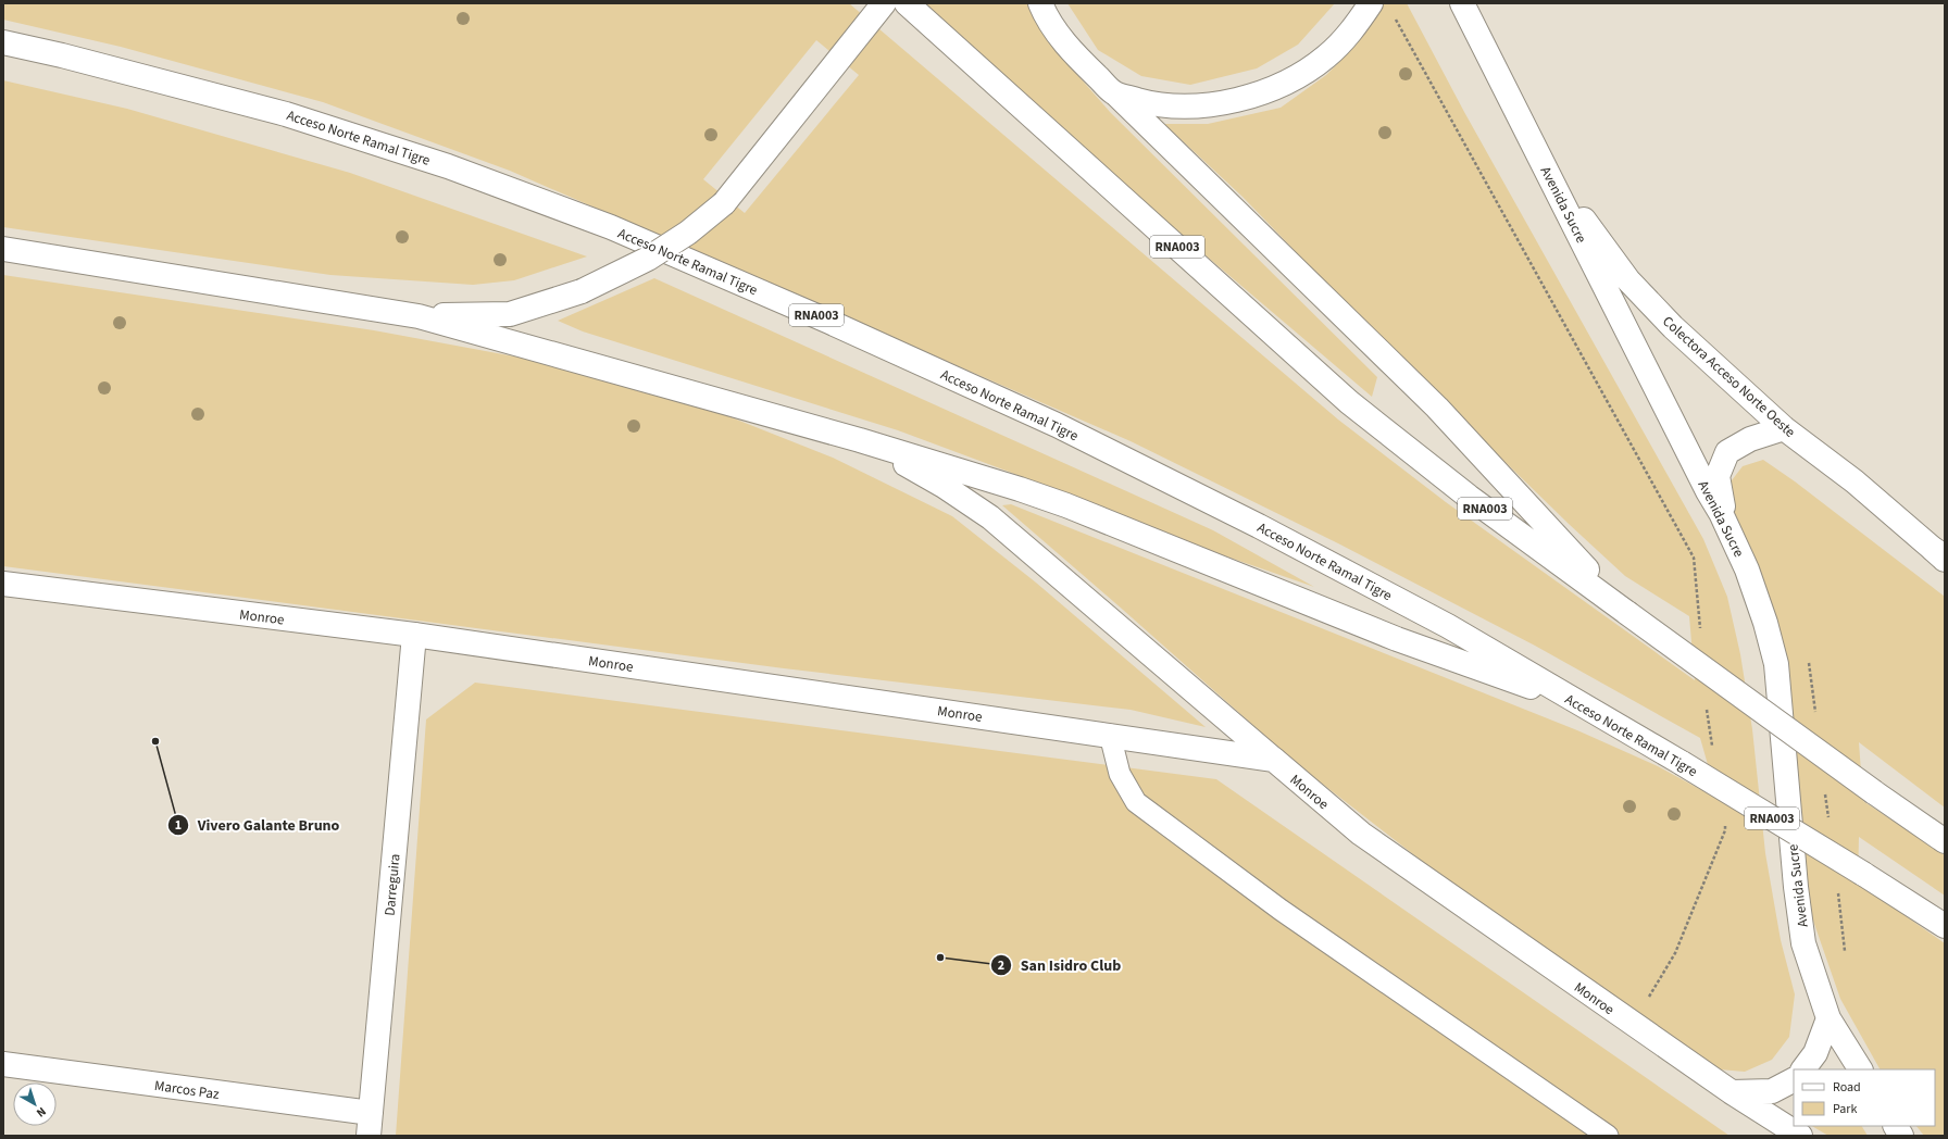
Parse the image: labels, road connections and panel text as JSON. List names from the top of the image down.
{
  "streets": {
    "main road": [
      "Acceso Norte Ramal Tigre",
      "Avenida Sucre",
      "RNA003",
      "Colectora Acceso Norte Oeste",
      "Monroe",
      "Darreguira",
      "Marcos Paz"
    ]
  },
  "crossings": [
    ["Avenida Sucre", "Colectora Acceso Norte Oeste"],
    ["Monroe", "Darreguira"],
    ["Darreguira", "Marcos Paz"]
  ],
  "places": ["Vivero Galante Bruno", "San Isidro Club"],
  "legend": ["Road", "Park"],
  "north": "bottom right"
}
